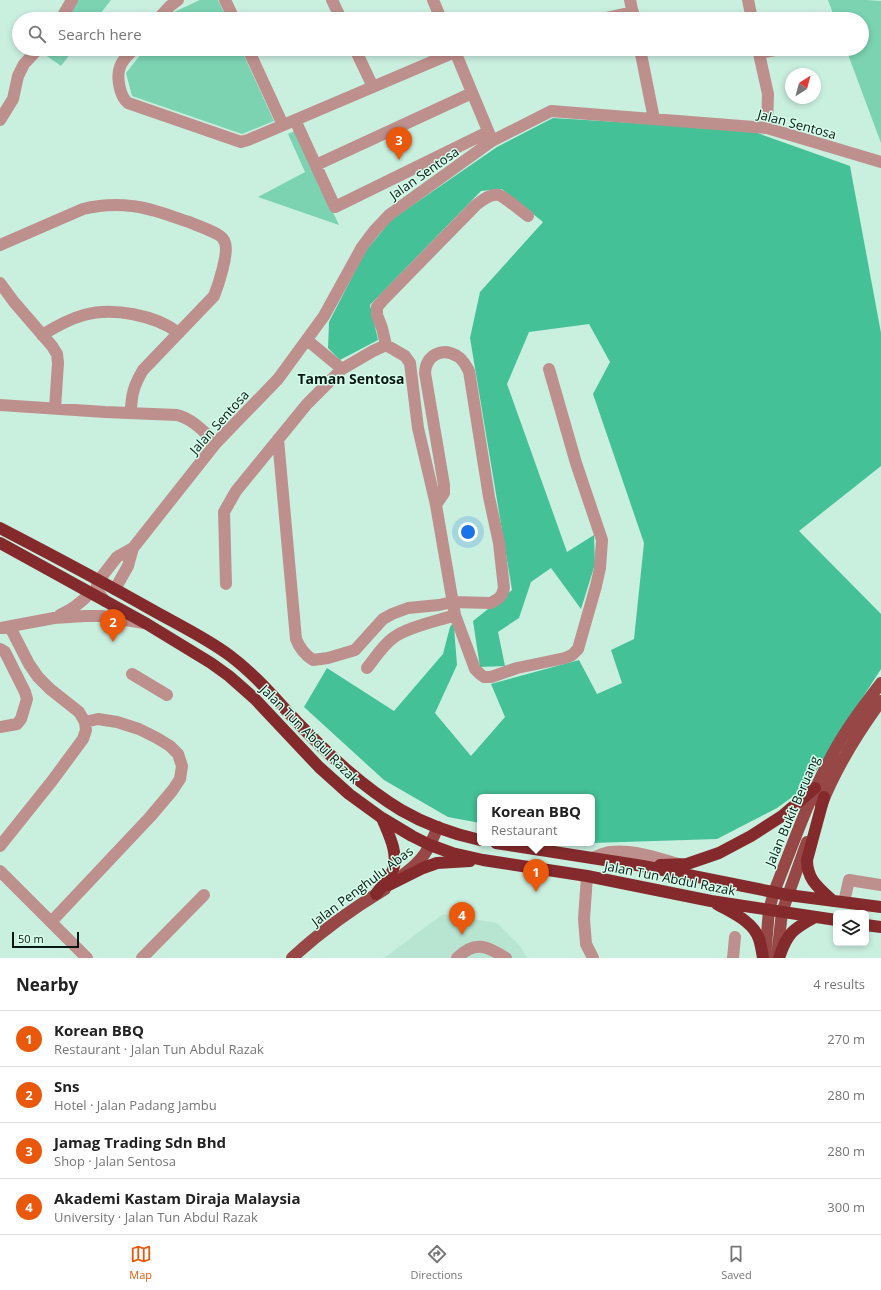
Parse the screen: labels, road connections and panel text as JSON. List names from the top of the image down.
{
  "streets": {
    "highway": ["Jalan Tun Abdul Razak"],
    "main road": ["Jalan Bukit Beruang", "Jalan Penghulu Abas"],
    "street": ["Jalan Sentosa"]
  },
  "crossings": [
    ["Jalan Sentosa", "Jalan Tun Abdul Razak"],
    ["Jalan Tun Abdul Razak", "Jalan Bukit Beruang"],
    ["Jalan Tun Abdul Razak", "Jalan Penghulu Abas"]
  ],
  "districts": ["Taman Sentosa"],
  "scale_bar": "50 m",
  "north": "top right",
  "page": {
    "search": "Search here",
    "pins": [
      "3",
      "2",
      "1",
      "4"
    ],
    "popup": ["Korean BBQ", "Restaurant"],
    "scale": "50 m",
    "heading": ["Nearby", "4 results"],
    "list": [
      {
        "mark": "1",
        "name": "Korean BBQ",
        "note": "Restaurant · Jalan Tun Abdul Razak",
        "value": "270 m"
      },
      {
        "mark": "2",
        "name": "Sns",
        "note": "Hotel · Jalan Padang Jambu",
        "value": "280 m"
      },
      {
        "mark": "3",
        "name": "Jamag Trading Sdn Bhd",
        "note": "Shop · Jalan Sentosa",
        "value": "280 m"
      },
      {
        "mark": "4",
        "name": "Akademi Kastam Diraja Malaysia",
        "note": "University · Jalan Tun Abdul Razak",
        "value": "300 m"
      }
    ],
    "nav": ["Map", "Directions", "Saved"]
  }
}
